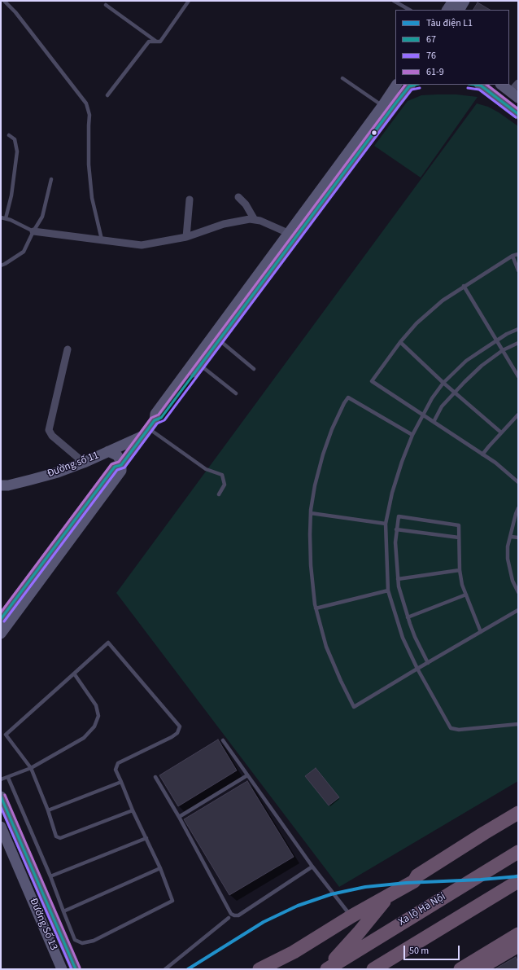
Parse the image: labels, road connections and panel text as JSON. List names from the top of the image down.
{
  "streets": {
    "highway": ["Xa lộ Hà Nội"],
    "main road": ["Đường số 11", "Đường Số 13"]
  },
  "lines": [
    "transit line 67",
    "transit line 61-9",
    "transit line 76",
    "metro line L1"
  ],
  "legend": [
    "Tàu điện L1",
    "67",
    "76",
    "61-9"
  ],
  "scale_bar": "50 m"
}
